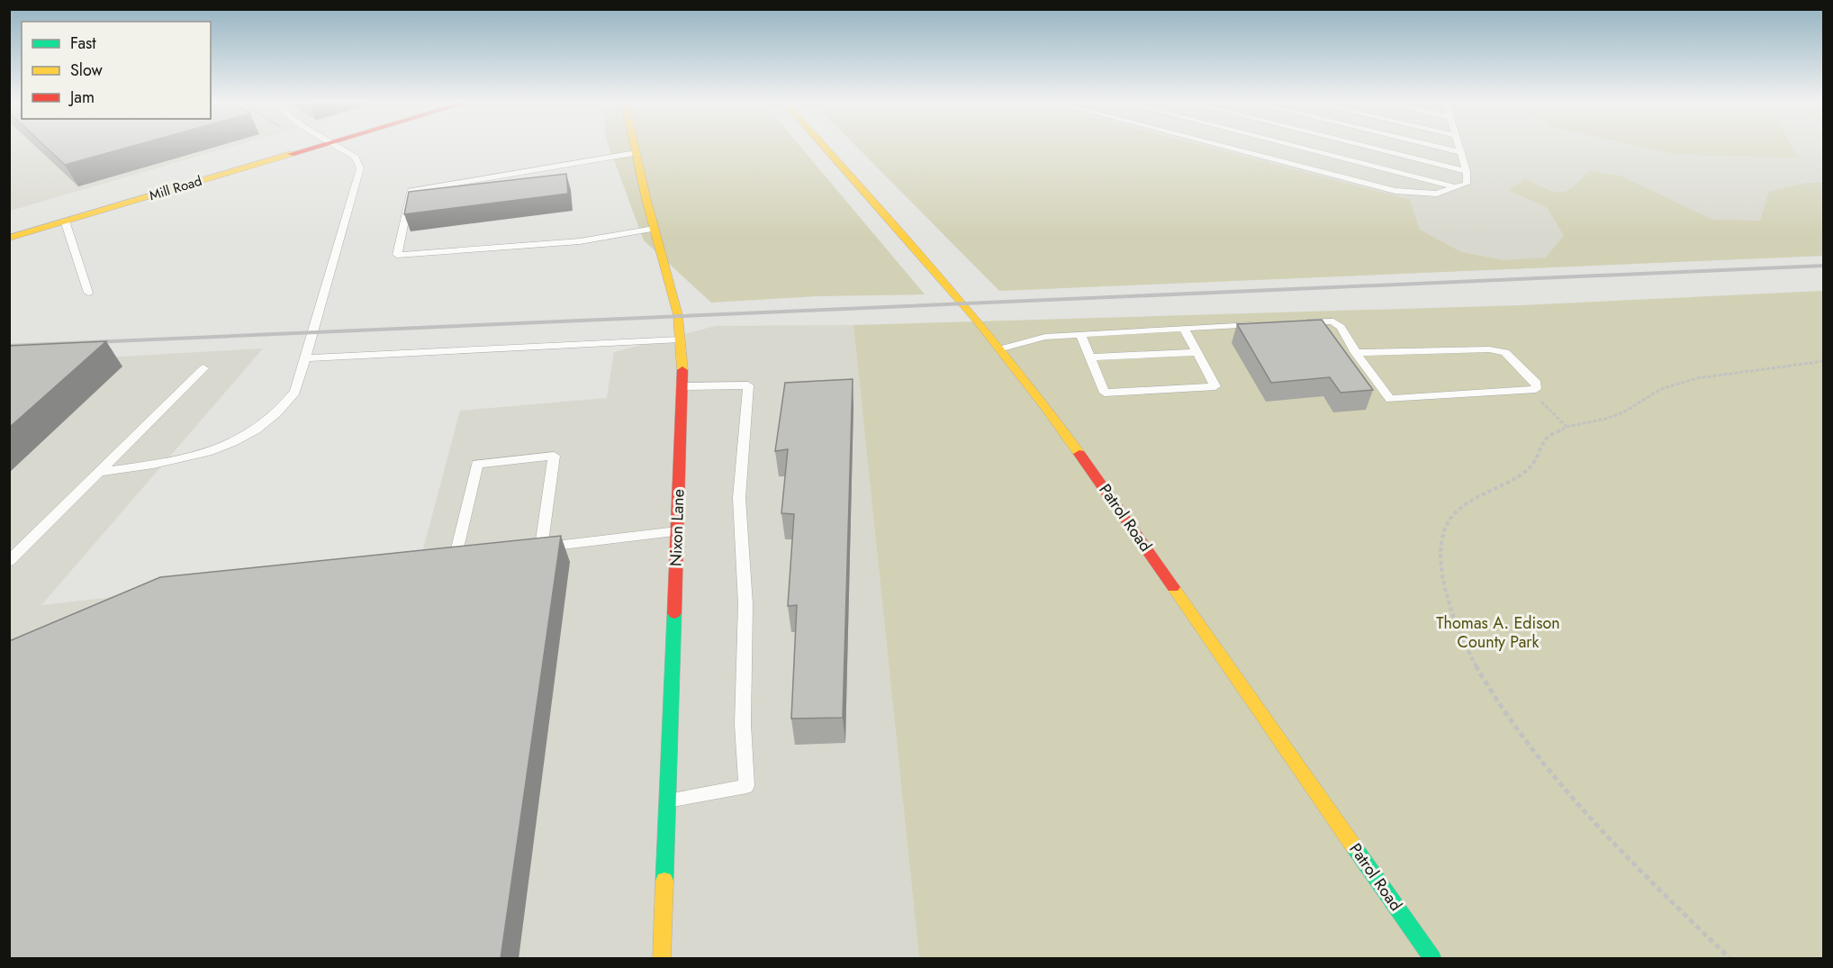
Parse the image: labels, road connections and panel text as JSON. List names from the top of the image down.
{
  "streets": {
    "street": ["Mill Road", "Patrol Road", "Nixon Lane"]
  },
  "parks": ["Thomas A. Edison County Park"],
  "legend": ["Fast", "Slow", "Jam"]
}
